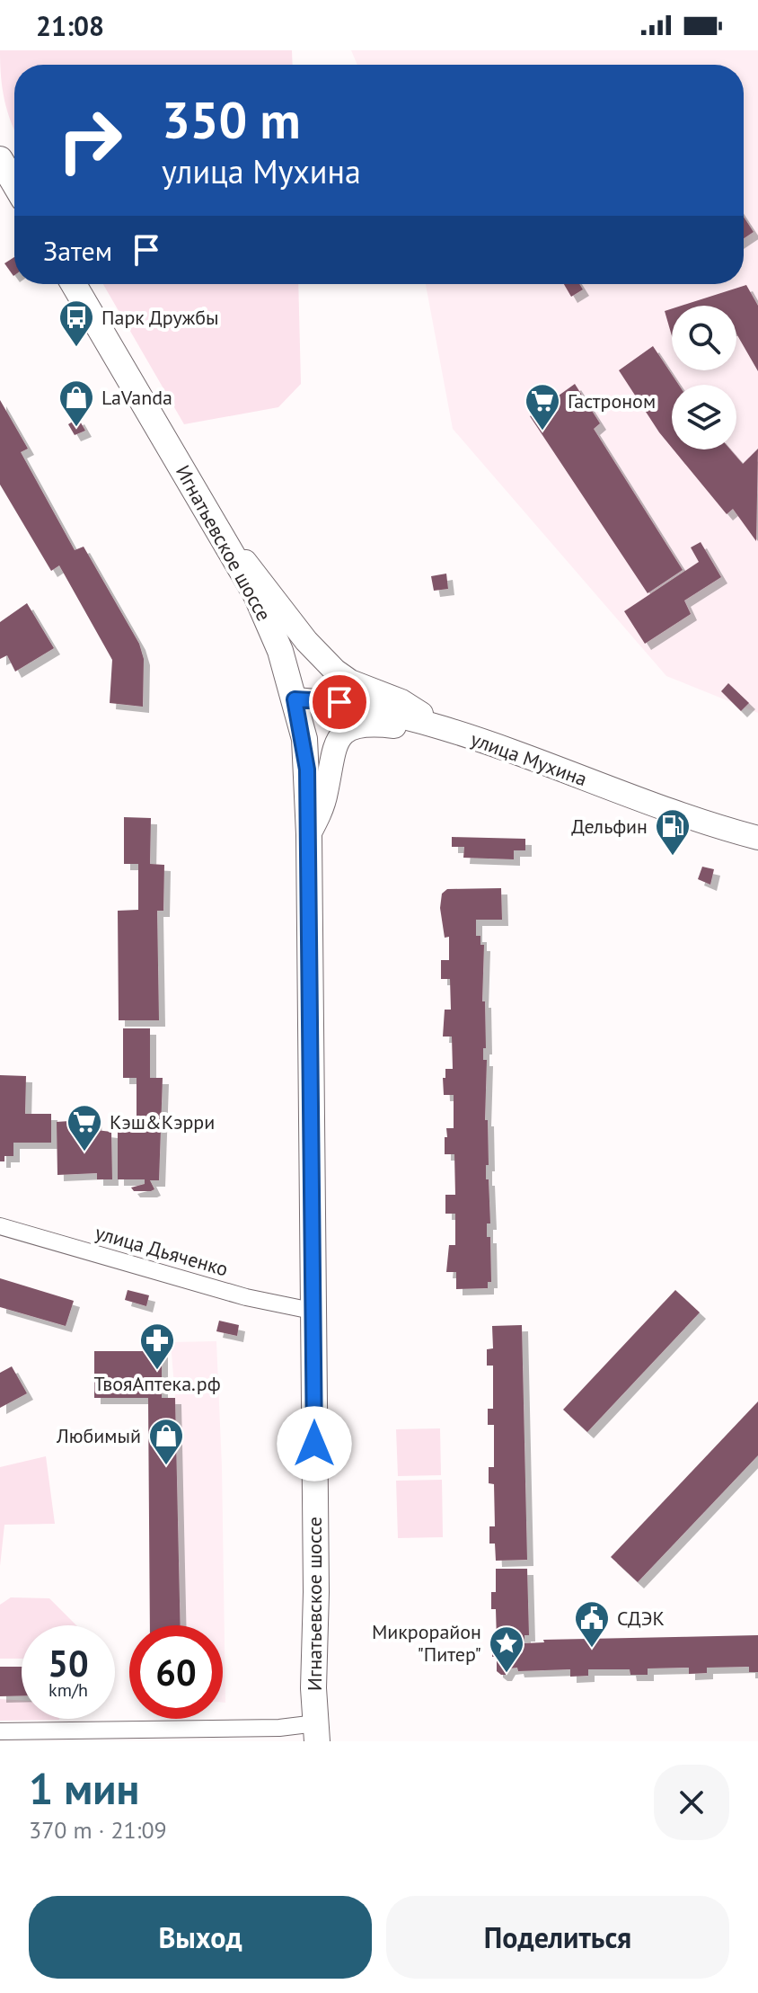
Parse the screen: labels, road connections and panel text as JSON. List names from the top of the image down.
{
  "streets": {
    "main road": ["Игнатьевское шоссе", "улица Мухина"],
    "street": ["улица Дьяченко"]
  },
  "crossings": [
    ["Игнатьевское шоссе", "улица Мухина"],
    ["Игнатьевское шоссе", "улица Дьяченко"]
  ],
  "places": {
    "bus stop": ["Парк Дружбы"],
    "shop": ["LaVanda", "Любимый"],
    "supermarket": ["Гастроном", "Кэш&Кэрри"],
    "fuel station": ["Дельфин"],
    "pharmacy": ["ТвояАптека.рф"],
    "public building": ["СДЭК"],
    "place": ["Микрорайон \"Питер\""]
  },
  "page": {
    "status": "21:08",
    "turn": ["350 m", "улица Мухина"],
    "then": "Затем",
    "speed": "50 km/h",
    "limit": "60",
    "heading": ["1 мин", "370 m · 21:09"],
    "buttons": ["Выход", "Поделиться"]
  }
}
